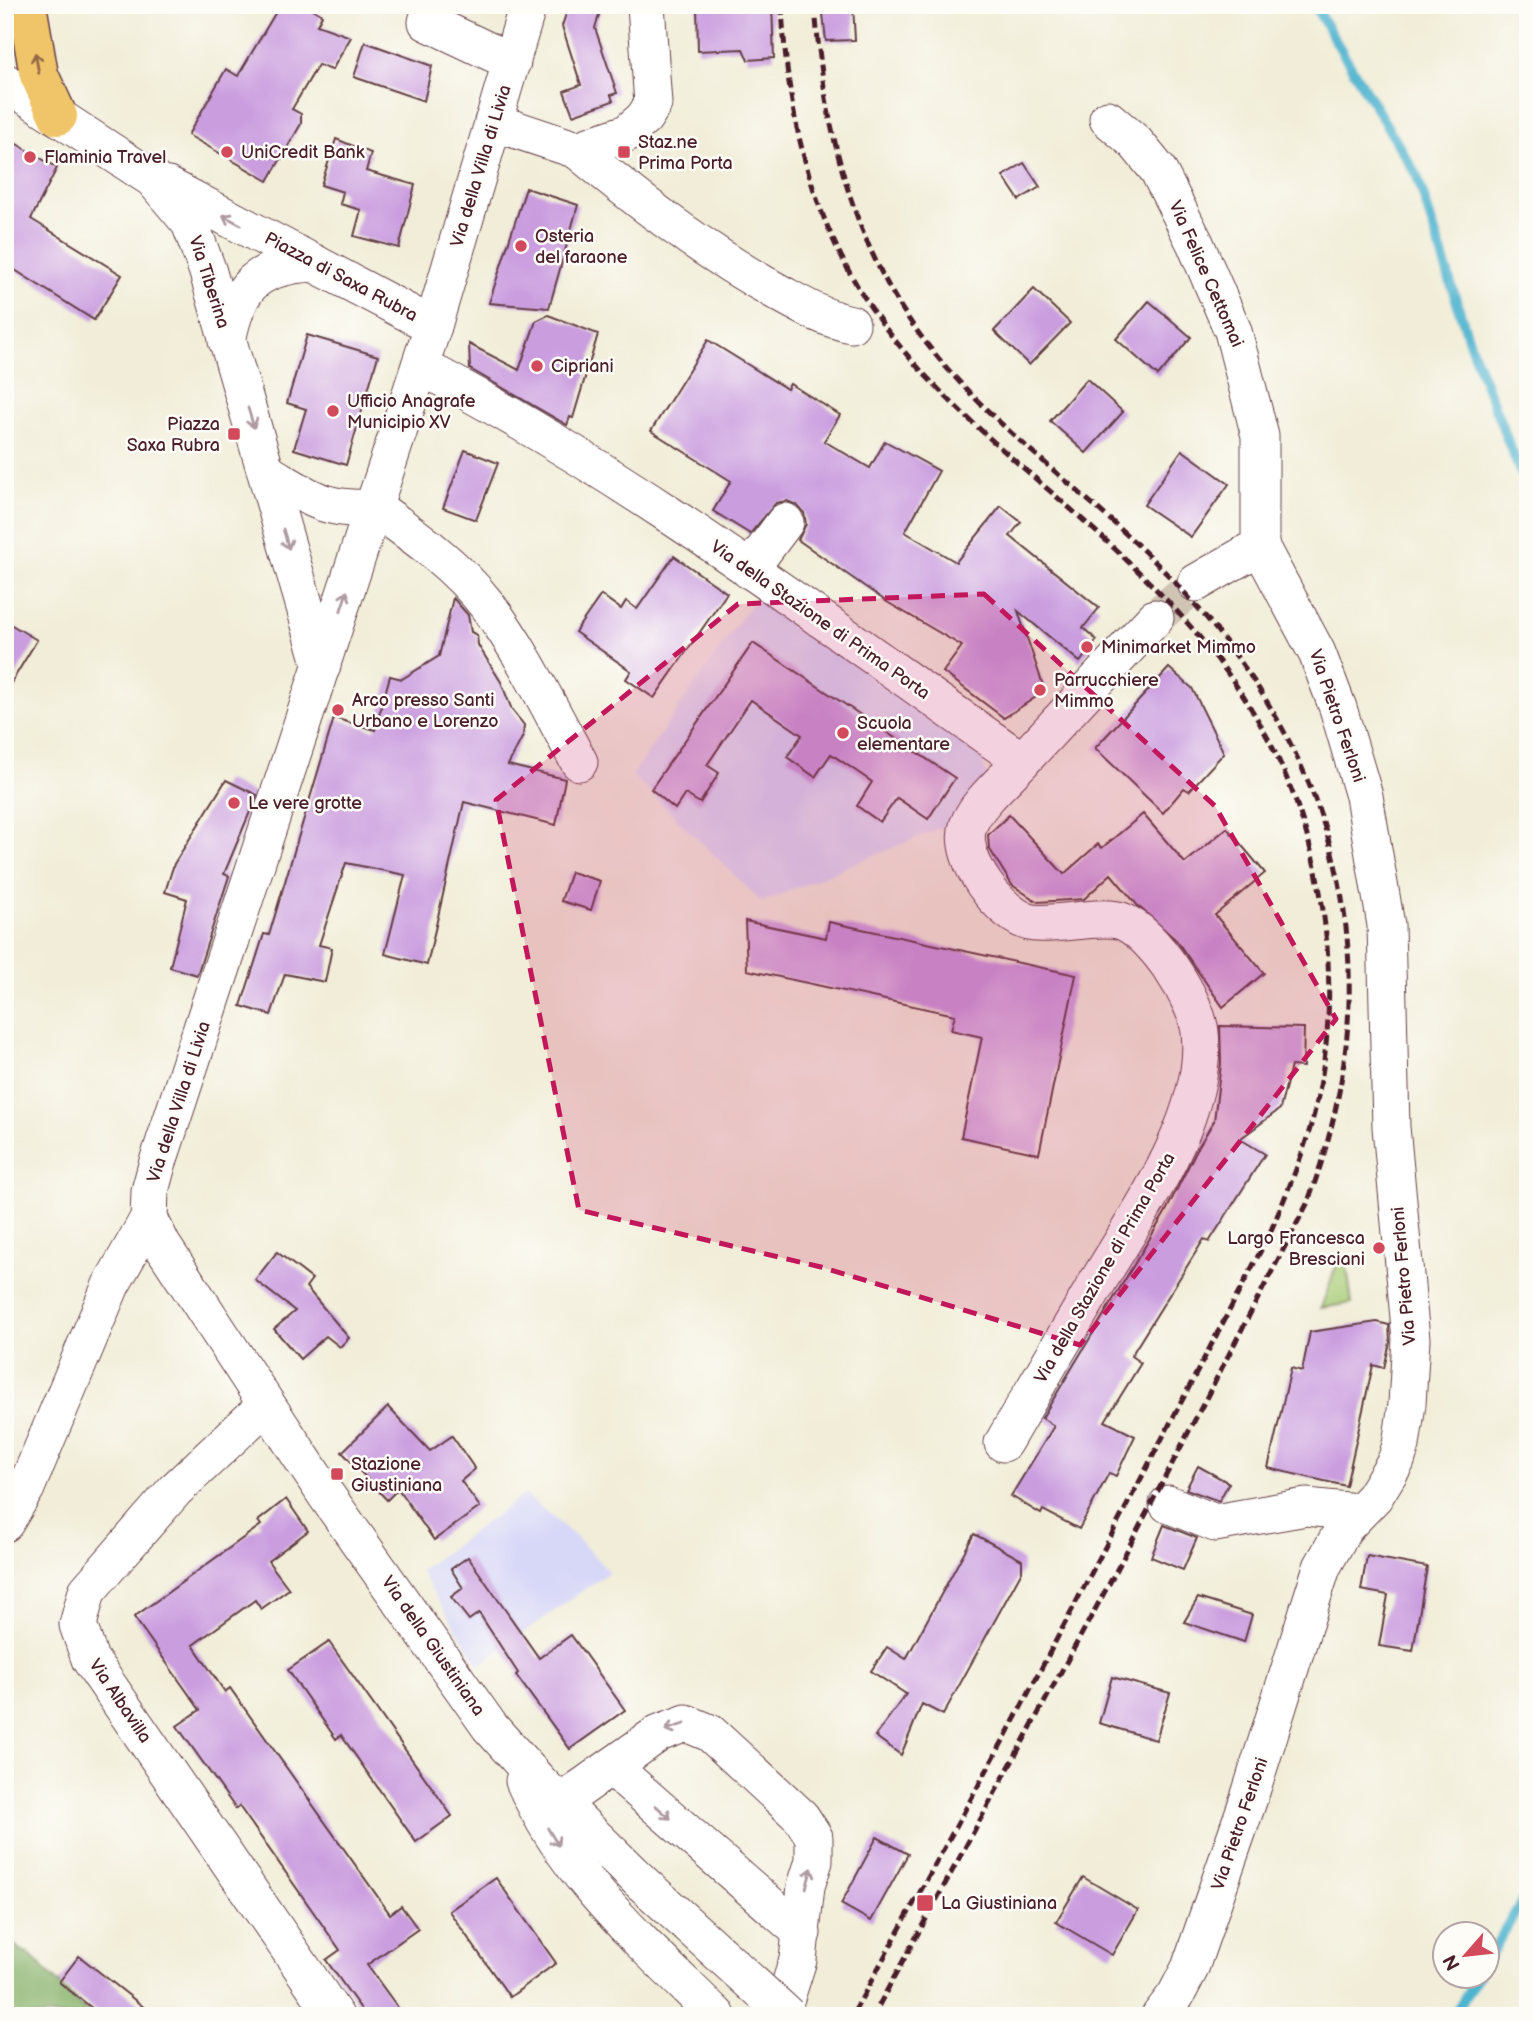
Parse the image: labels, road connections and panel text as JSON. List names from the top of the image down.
{
  "streets": {
    "street": [
      "Via della Villa di Livia",
      "Via Felice Cettomai",
      "Piazza di Saxa Rubra",
      "Via Tiberina",
      "Via della Stazione di Prima Porta",
      "Via Pietro Ferloni",
      "Via della Giustiniana",
      "Via Albavilla"
    ]
  },
  "crossings": [
    ["Via della Villa di Livia", "Piazza di Saxa Rubra"],
    ["Via della Villa di Livia", "Via Tiberina"],
    ["Via della Villa di Livia", "Via della Stazione di Prima Porta"],
    ["Via della Villa di Livia", "Via della Giustiniana"],
    ["Via Felice Cettomai", "Via Pietro Ferloni"],
    ["Piazza di Saxa Rubra", "Via Tiberina"],
    ["Piazza di Saxa Rubra", "Via della Stazione di Prima Porta"],
    ["Via Tiberina", "Via della Stazione di Prima Porta"],
    ["Via della Giustiniana", "Via Albavilla"]
  ],
  "places": {
    "other": [
      "UniCredit Bank",
      "Flaminia Travel",
      "Osteria del faraone",
      "Cipriani",
      "Ufficio Anagrafe Municipio XV",
      "Minimarket Mimmo",
      "Parrucchiere Mimmo",
      "Arco presso Santi Urbano e Lorenzo",
      "Scuola elementare",
      "Le vere grotte",
      "Largo Francesca Bresciani"
    ],
    "transit": [
      "Staz.ne Prima Porta",
      "Piazza Saxa Rubra",
      "Stazione Giustiniana",
      "La Giustiniana"
    ]
  },
  "north": "bottom left"
}
